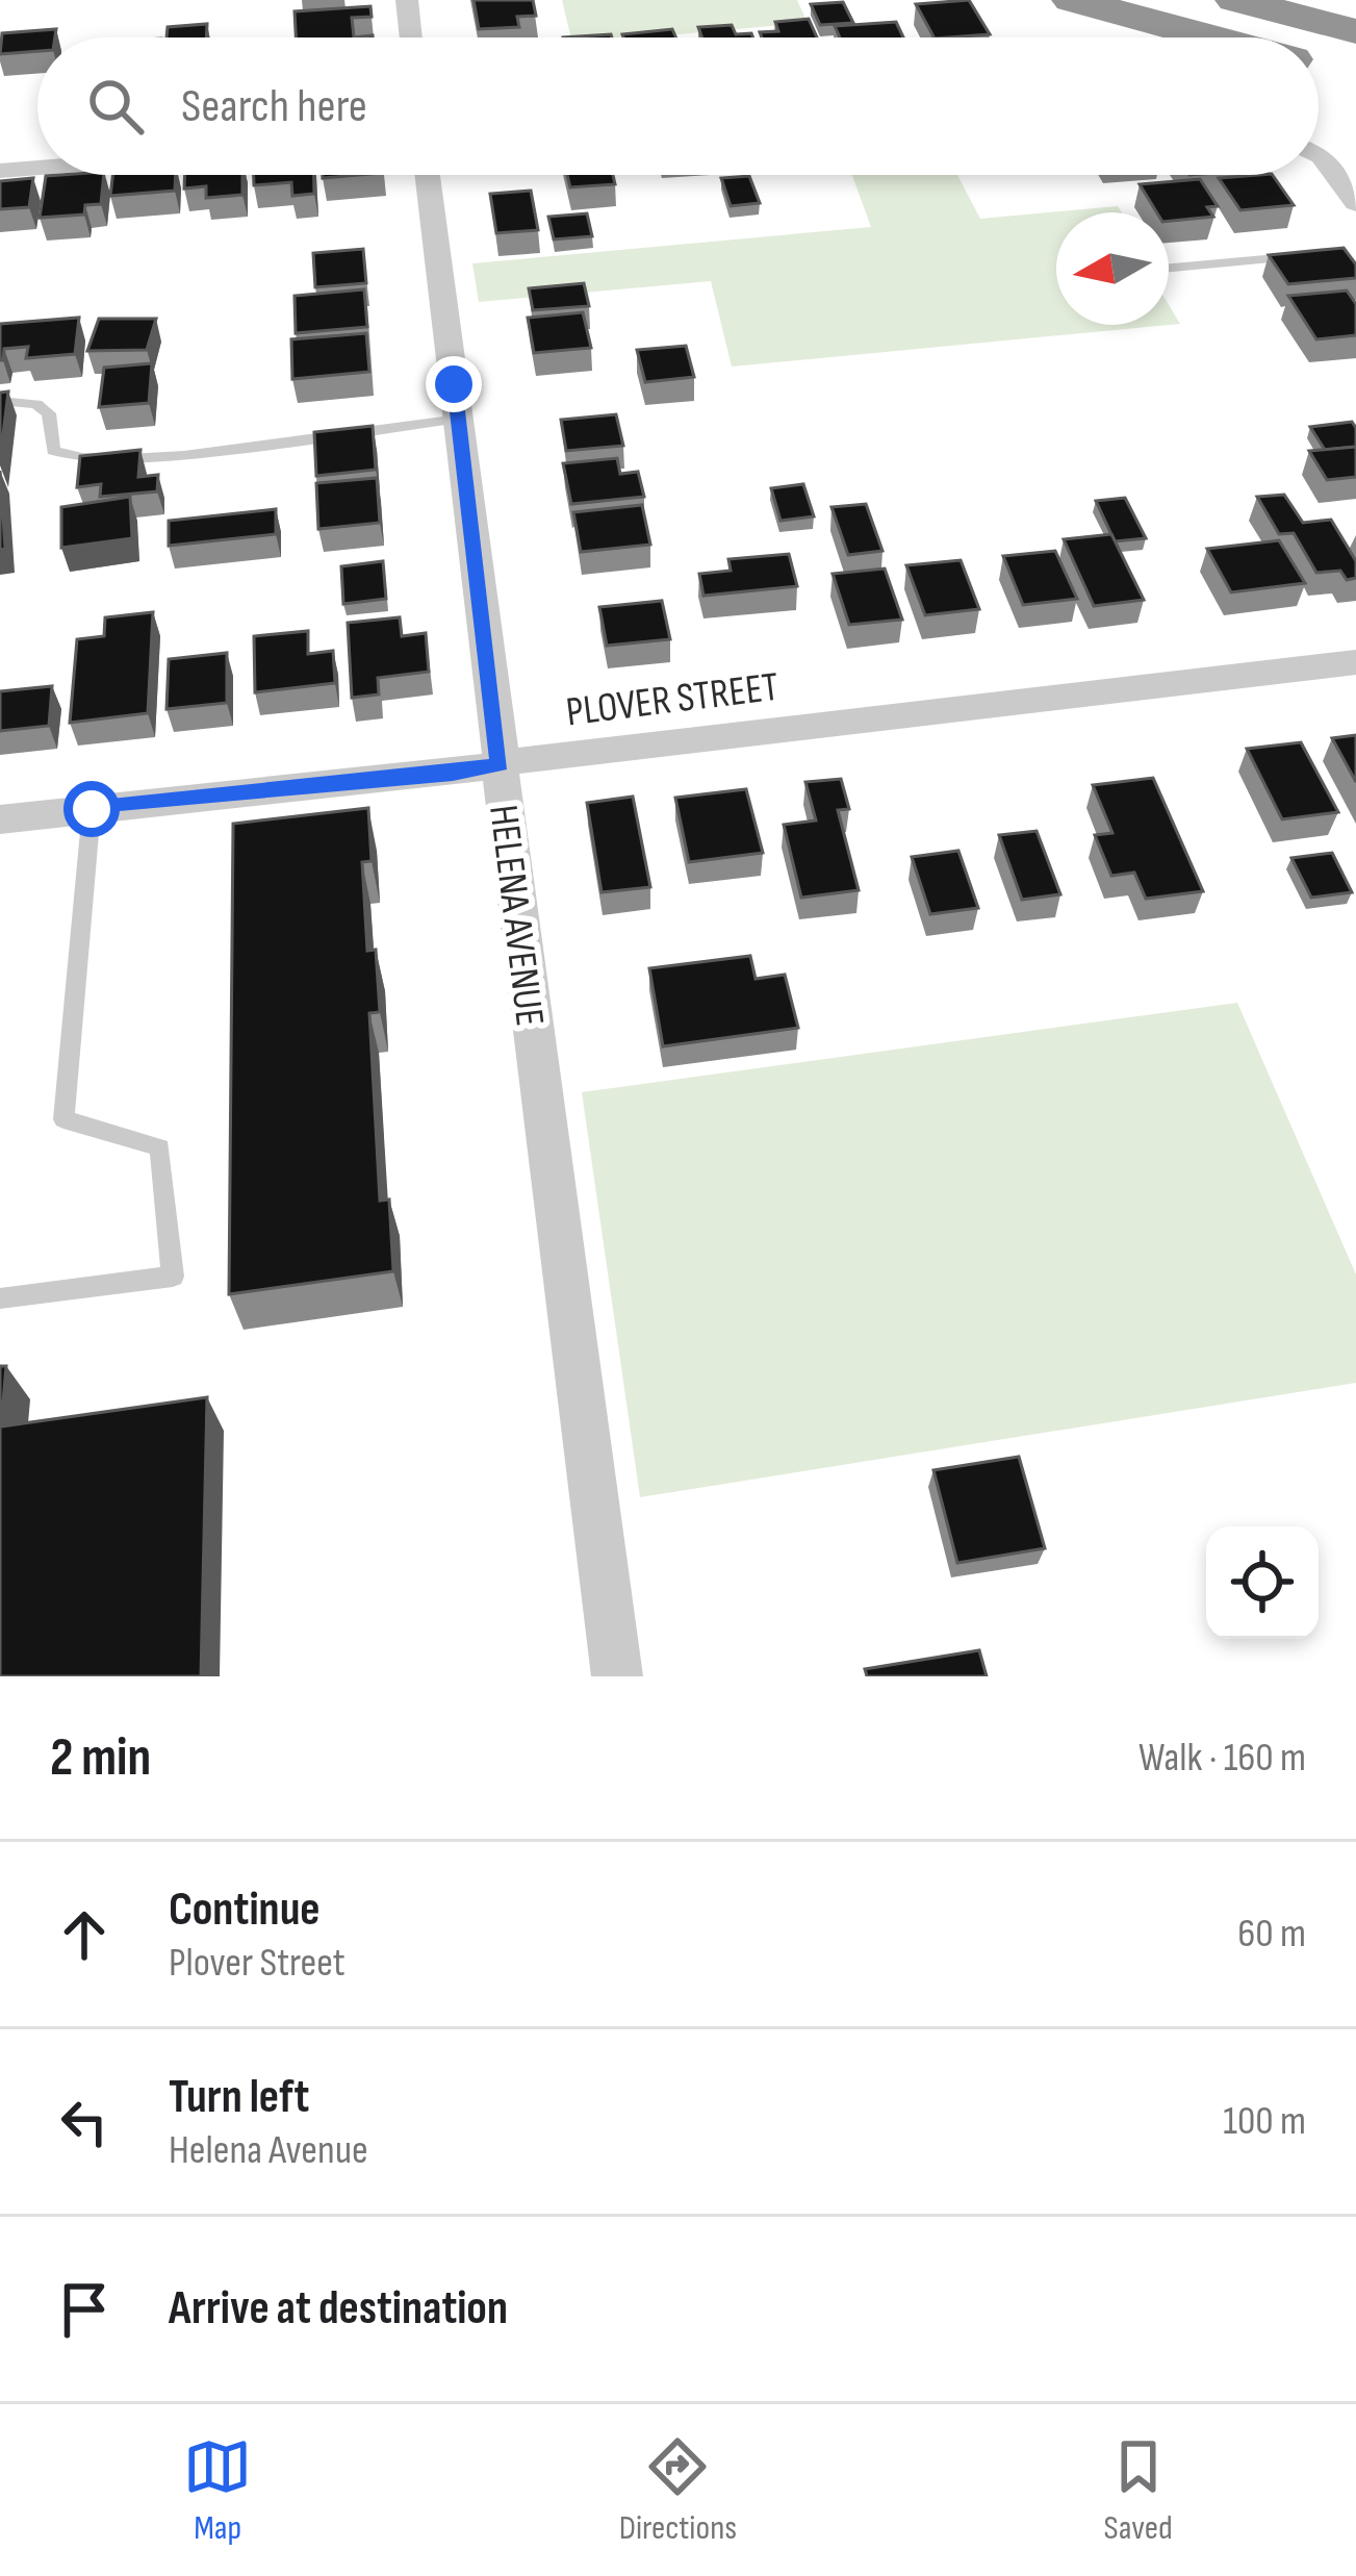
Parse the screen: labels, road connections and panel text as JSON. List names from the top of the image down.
{
  "streets": {
    "street": ["PLOVER STREET", "HELENA AVENUE"]
  },
  "crossings": [
    ["PLOVER STREET", "HELENA AVENUE"]
  ],
  "north": "left",
  "page": {
    "search": "Search here",
    "heading": ["2 min", "Walk · 160 m"],
    "list": [
      ["Continue", "Plover Street", "60 m"],
      ["Turn left", "Helena Avenue", "100 m"],
      "Arrive at destination"
    ],
    "nav": ["Map", "Directions", "Saved"]
  }
}
